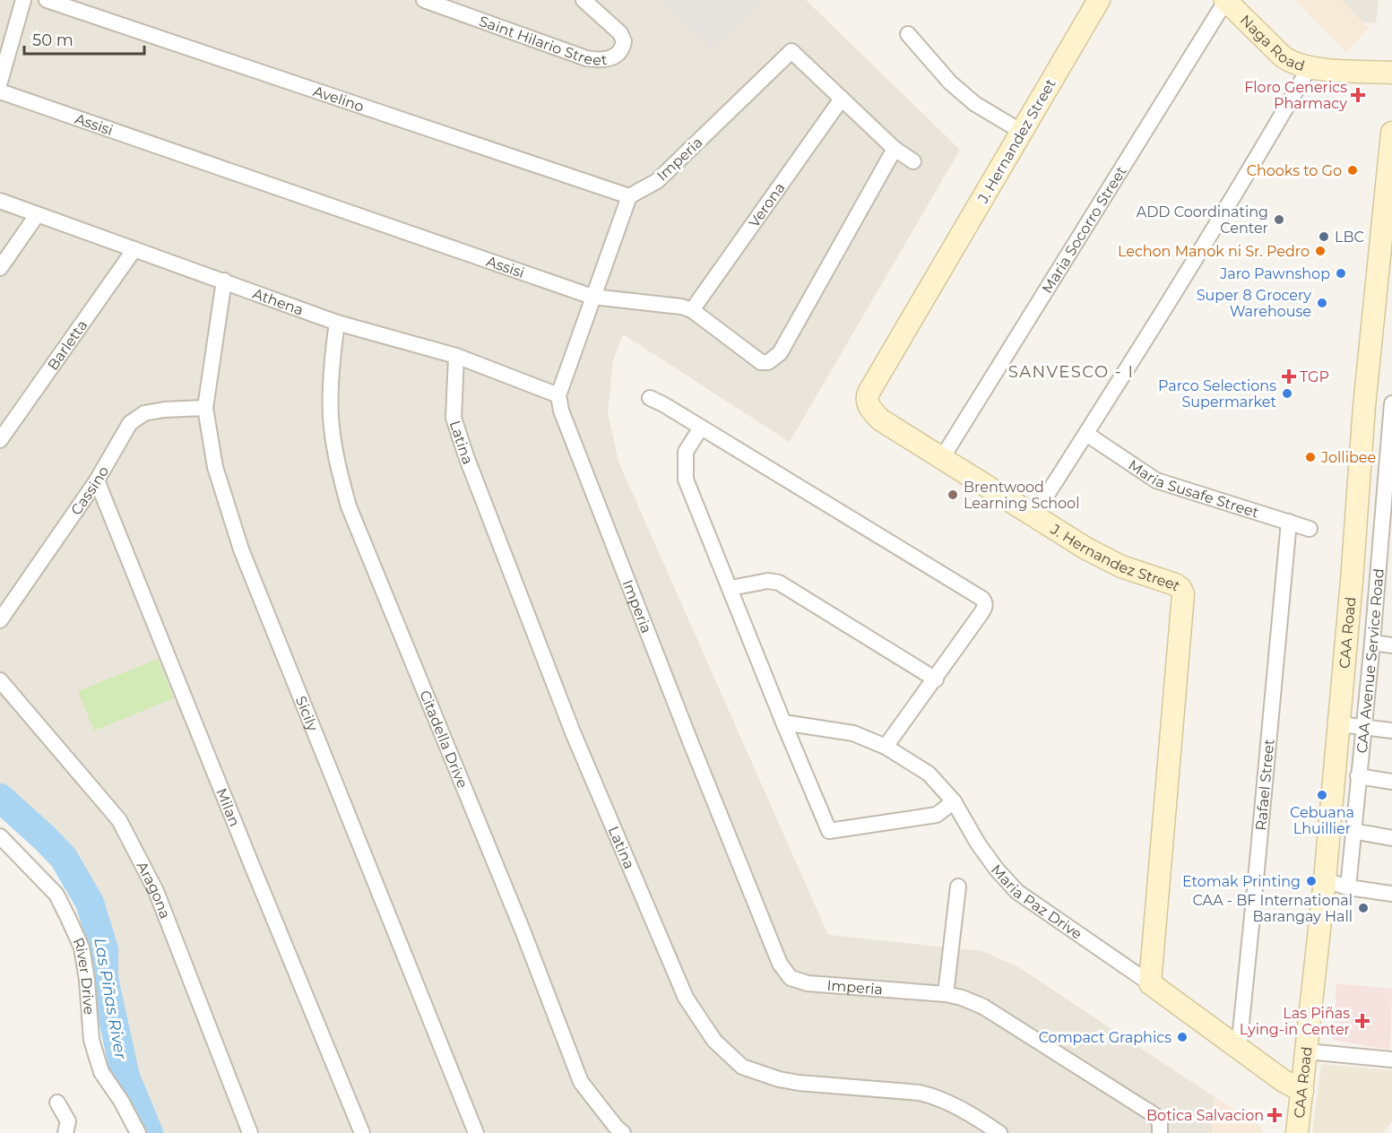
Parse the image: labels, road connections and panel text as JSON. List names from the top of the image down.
{
  "streets": {
    "street": [
      "Saint Hilario Street",
      "Naga Road",
      "Avelino",
      "Assisi",
      "J. Hernandez Street",
      "Imperia",
      "Verona",
      "Maria Socorro Street",
      "Athena",
      "Barletta",
      "Latina",
      "Maria Susafe Street",
      "Cassino",
      "CAA Road",
      "CAA Avenue Service Road",
      "Sicily",
      "Citadella Drive",
      "Rafael Street",
      "Milan",
      "Aragona",
      "Maria Paz Drive",
      "River Drive"
    ]
  },
  "crossings": [
    ["Naga Road", "Maria Socorro Street"],
    ["Avelino", "Imperia"],
    ["Assisi", "Imperia"],
    ["Assisi", "Verona"],
    ["J. Hernandez Street", "Maria Socorro Street"],
    ["J. Hernandez Street", "Maria Paz Drive"],
    ["Imperia", "Verona"],
    ["Imperia", "Athena"],
    ["Athena", "Barletta"],
    ["Athena", "Latina"],
    ["Athena", "Sicily"],
    ["Athena", "Citadella Drive"],
    ["Maria Susafe Street", "Rafael Street"],
    ["Cassino", "Sicily"],
    ["Cassino", "Milan"],
    ["CAA Road", "Maria Paz Drive"],
    ["Rafael Street", "Maria Paz Drive"]
  ],
  "districts": ["SANVESCO - I"],
  "water": ["Las Piñas River"],
  "places": {
    "health": [
      "Floro Generics Pharmacy",
      "TGP",
      "Las Piñas Lying-in Center",
      "Botica Salvacion"
    ],
    "other": [
      "Chooks to Go",
      "ADD Coordinating Center",
      "LBC",
      "Lechon Manok ni Sr. Pedro",
      "Jaro Pawnshop",
      "Super 8 Grocery Warehouse",
      "Parco Selections Supermarket",
      "Jollibee",
      "Brentwood Learning School",
      "Cebuana Lhuillier",
      "Etomak Printing",
      "CAA - BF International Barangay Hall",
      "Compact Graphics"
    ]
  },
  "scale_bar": "50 m"
}
